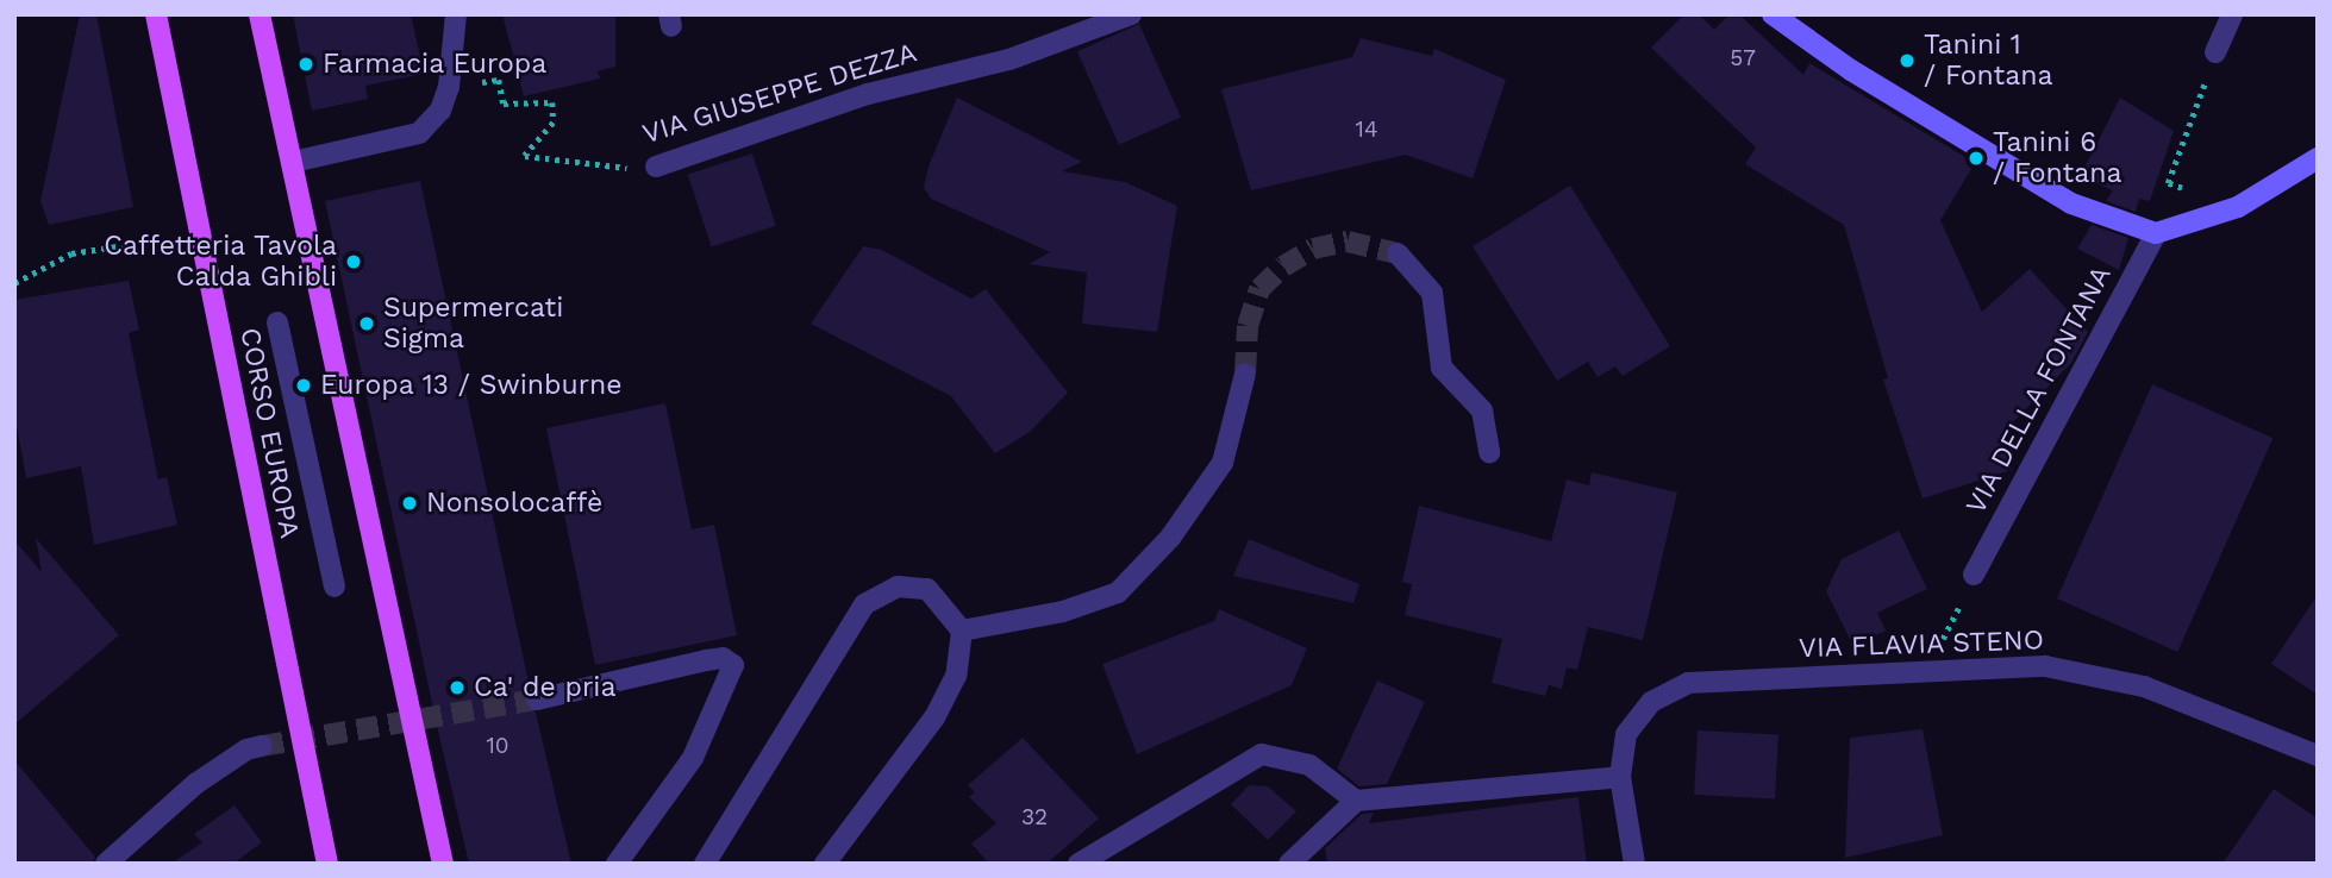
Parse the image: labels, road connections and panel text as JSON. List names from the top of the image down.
{
  "streets": {
    "main road": ["CORSO EUROPA"],
    "street": ["VIA GIUSEPPE DEZZA", "VIA DELLA FONTANA", "VIA FLAVIA STENO"]
  },
  "places": [
    "Tanini 1 / Fontana",
    "Farmacia Europa",
    "Tanini 6 / Fontana",
    "Caffetteria Tavola Calda Ghibli",
    "Supermercati Sigma",
    "Europa 13 / Swinburne",
    "Nonsolocaffè",
    "Ca' de pria"
  ],
  "house_numbers": [
    "57",
    "14",
    "10",
    "32"
  ]
}
